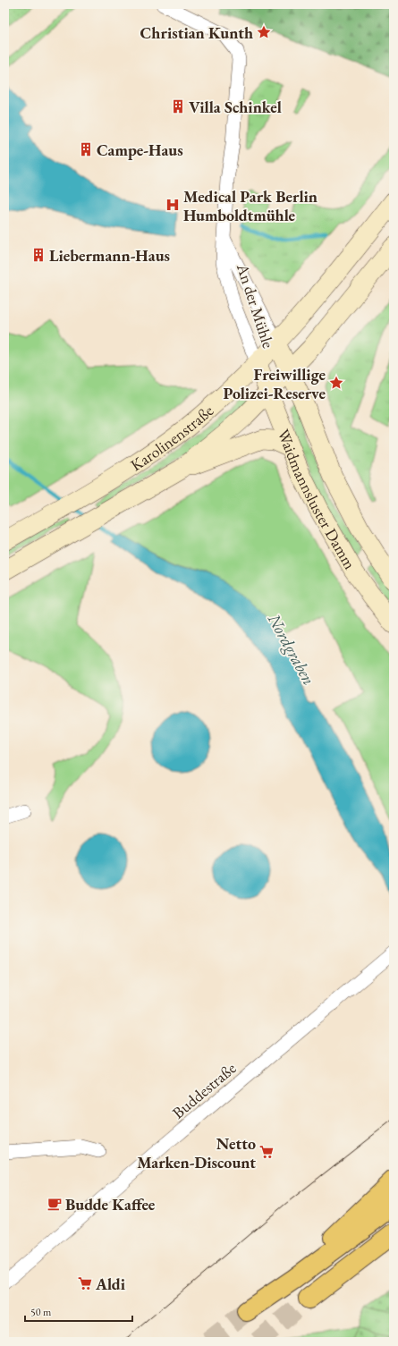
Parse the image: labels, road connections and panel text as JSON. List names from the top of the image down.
{
  "streets": {
    "main road": ["Karolinenstraße", "Waidmannsluster Damm"],
    "street": ["An der Mühle", "Buddestraße"]
  },
  "crossings": [
    ["An der Mühle", "Karolinenstraße"],
    ["An der Mühle", "Waidmannsluster Damm"],
    ["Karolinenstraße", "Waidmannsluster Damm"]
  ],
  "water": ["Nordgraben"],
  "places": {
    "place": ["Christian Kunth", "Freiwillige Polizei-Reserve"],
    "building": ["Villa Schinkel", "Campe-Haus", "Liebermann-Haus"],
    "hospital": ["Medical Park Berlin Humboldtmühle"],
    "supermarket": ["Netto Marken-Discount", "Aldi"],
    "cafe": ["Budde Kaffee"]
  },
  "scale_bar": "50 m"
}
